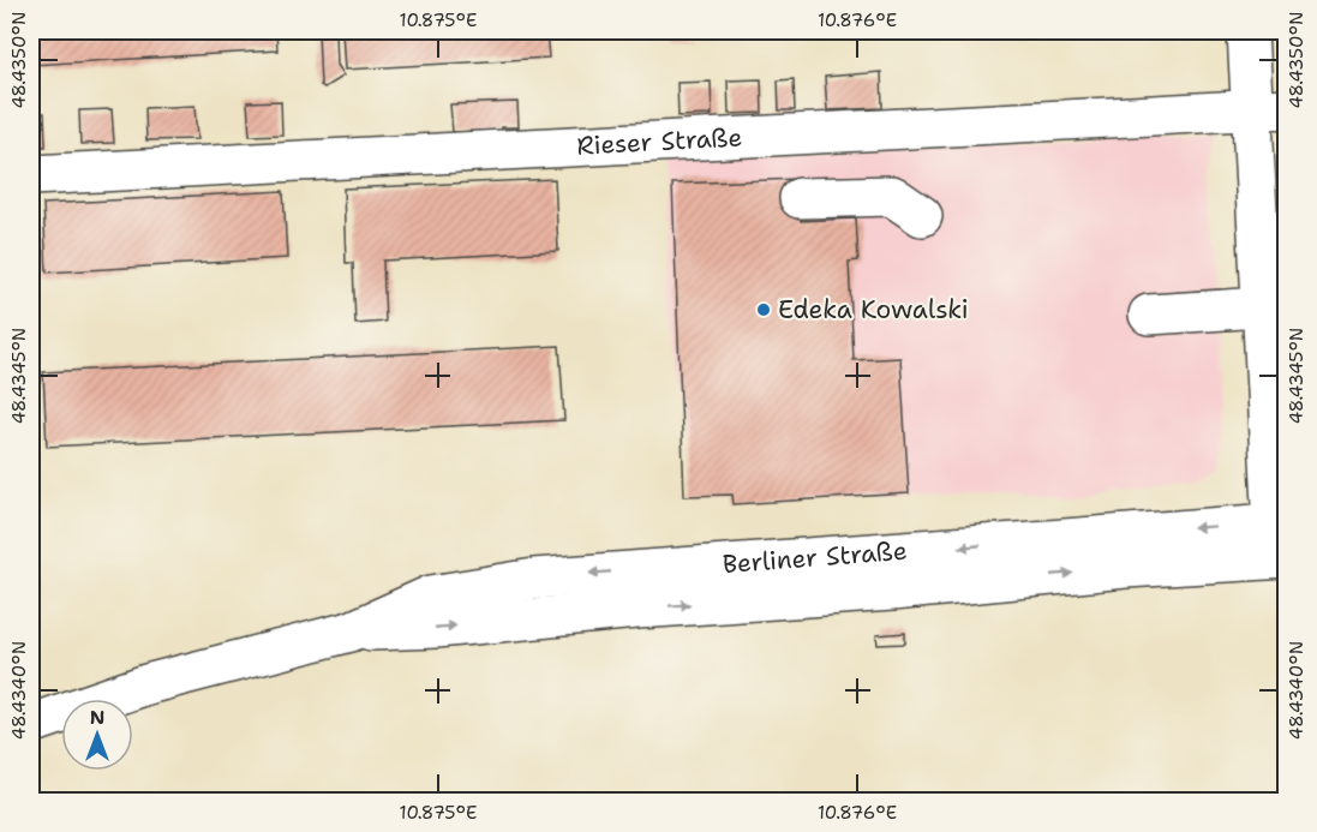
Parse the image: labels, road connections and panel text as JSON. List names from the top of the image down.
{
  "streets": {
    "street": ["Rieser Straße", "Berliner Straße"]
  },
  "places": ["Edeka Kowalski"],
  "north": "top",
  "coordinates": [
    "10.875°E",
    "10.876°E",
    "48.4350°N",
    "48.4345°N",
    "48.4340°N"
  ]
}
